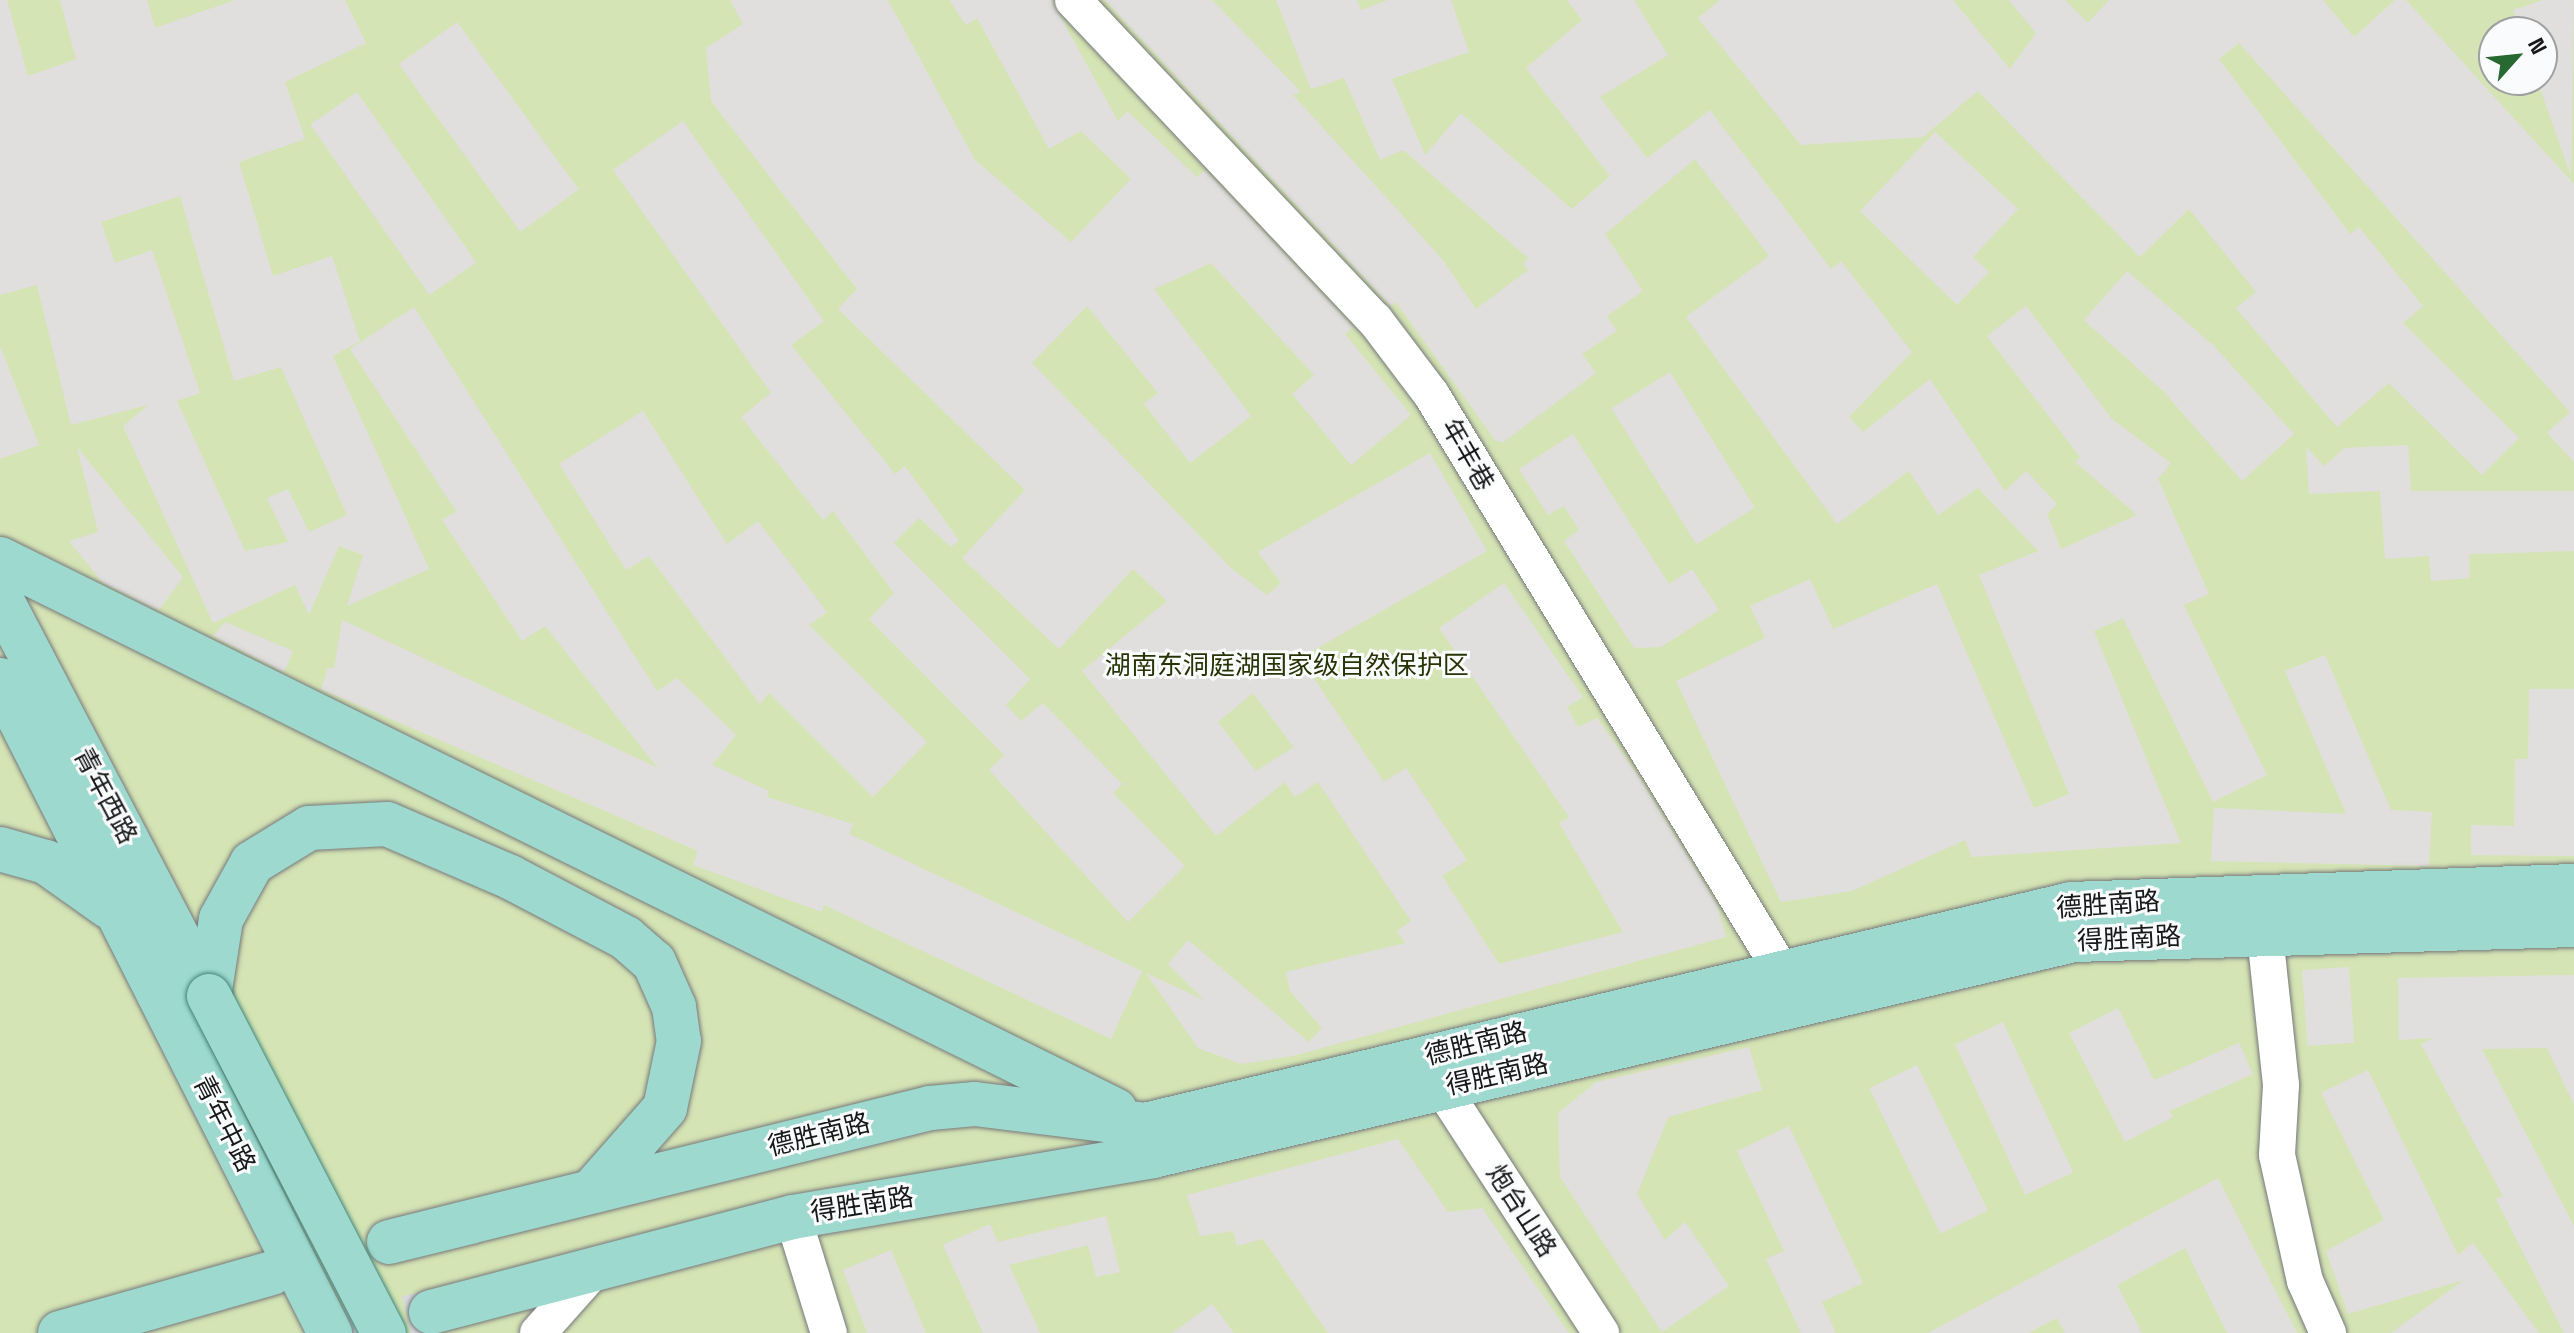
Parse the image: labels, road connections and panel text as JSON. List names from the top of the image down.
{
  "streets": {
    "main road": [
      "青年西路",
      "德胜南路",
      "得胜南路",
      "青年中路"
    ],
    "street": ["年丰巷", "炮台山路"]
  },
  "crossings": [
    ["年丰巷", "德胜南路"],
    ["青年西路", "青年中路"],
    ["得胜南路", "炮台山路"]
  ],
  "parks": ["湖南东洞庭湖国家级自然保护区"],
  "north": "top right"
}
